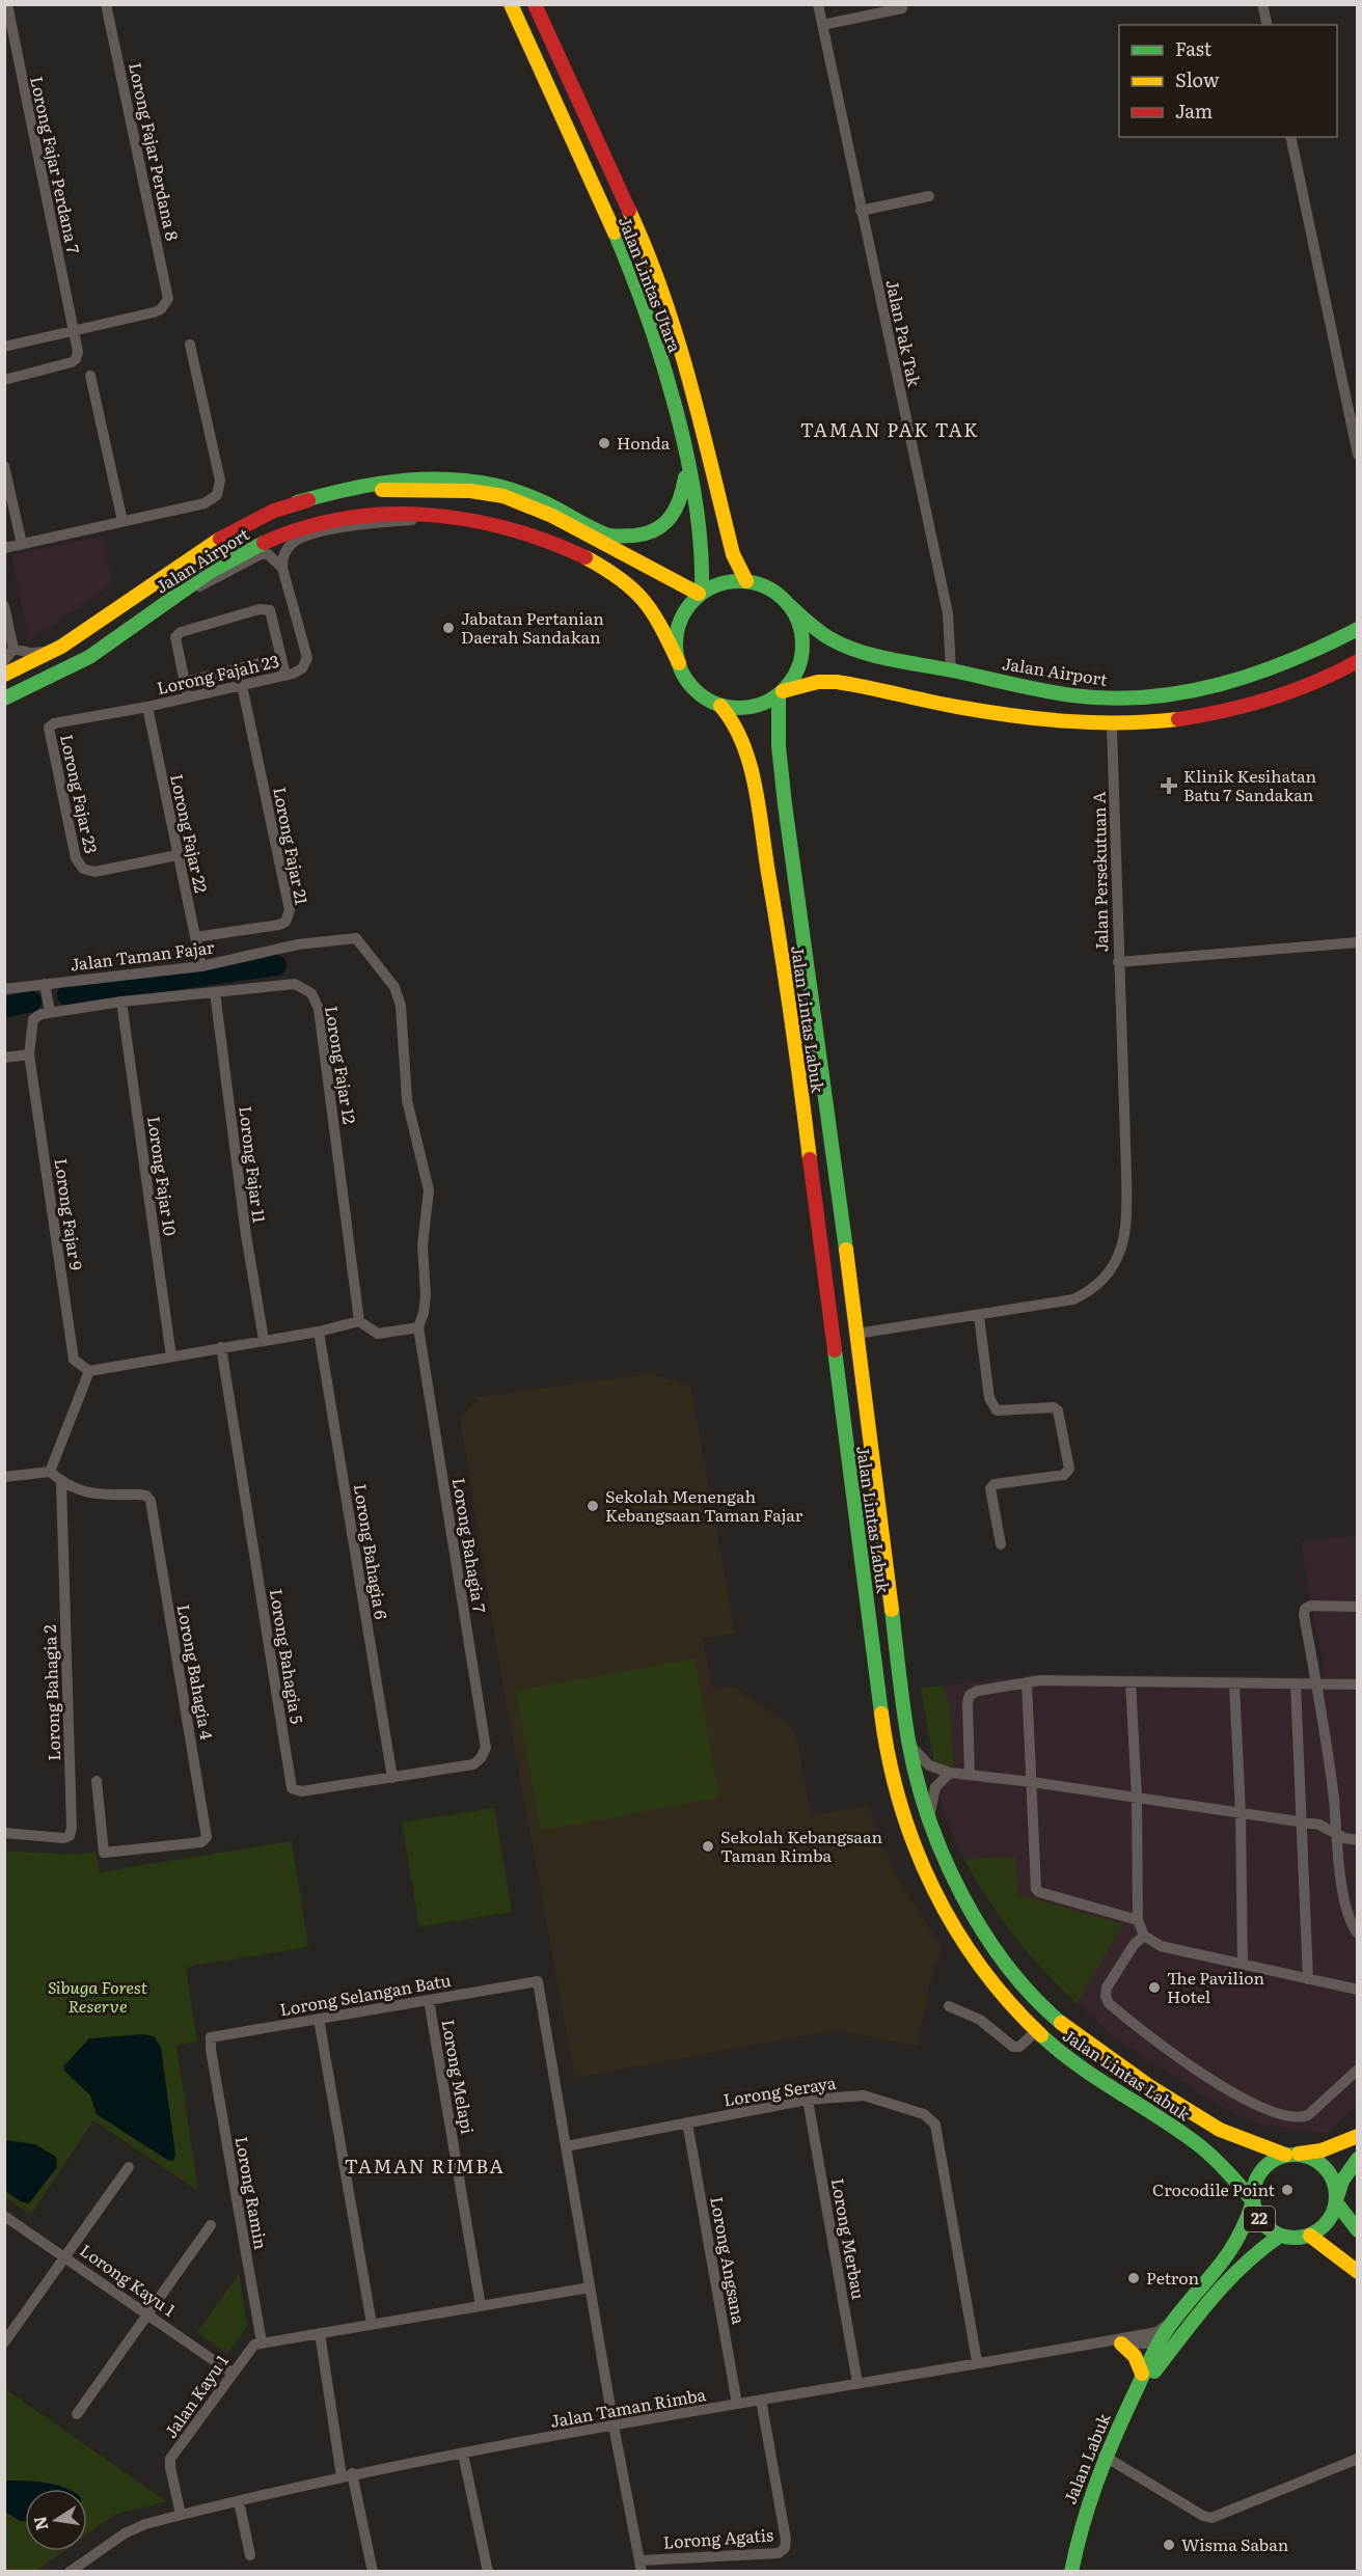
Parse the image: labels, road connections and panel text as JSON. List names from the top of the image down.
{
  "streets": {
    "main road": [
      "Jalan Lintas Utara",
      "Jalan Airport",
      "Jalan Lintas Labuk",
      "22",
      "Jalan Labuk"
    ],
    "street": [
      "Lorong Fajar Perdana 8",
      "Lorong Fajar Perdana 7",
      "Jalan Pak Tak",
      "Lorong Fajah 23",
      "Lorong Fajar 23",
      "Lorong Fajar 22",
      "Lorong Fajar 21",
      "Jalan Persekutuan A",
      "Jalan Taman Fajar",
      "Lorong Fajar 12",
      "Lorong Fajar 11",
      "Lorong Fajar 10",
      "Lorong Fajar 9",
      "Lorong Bahagia 7",
      "Lorong Bahagia 6",
      "Lorong Bahagia 5",
      "Lorong Bahagia 4",
      "Lorong Bahagia 2",
      "Lorong Selangan Batu",
      "Lorong Melapi",
      "Lorong Seraya",
      "Lorong Ramin",
      "Lorong Merbau",
      "Lorong Angsana",
      "Lorong Kayu 1",
      "Jalan Kayu 1",
      "Jalan Taman Rimba",
      "Lorong Agatis"
    ]
  },
  "crossings": [
    ["Lorong Fajar Perdana 8", "Lorong Fajar Perdana 7"],
    ["Jalan Lintas Utara", "Jalan Airport"],
    ["Jalan Lintas Utara", "Jalan Lintas Labuk"],
    ["Jalan Pak Tak", "Jalan Airport"],
    ["Jalan Airport", "Jalan Lintas Labuk"],
    ["Lorong Fajah 23", "Lorong Fajar 23"],
    ["Lorong Fajah 23", "Lorong Fajar 22"],
    ["Lorong Fajah 23", "Lorong Fajar 21"],
    ["Lorong Fajar 23", "Lorong Fajar 22"],
    ["Lorong Fajar 22", "Lorong Fajar 21"],
    ["Lorong Fajar 22", "Jalan Taman Fajar"],
    ["Jalan Taman Fajar", "Lorong Bahagia 7"],
    ["Jalan Lintas Labuk", "22"],
    ["Lorong Fajar 12", "Lorong Fajar 11"],
    ["Lorong Fajar 12", "Lorong Fajar 10"],
    ["Lorong Bahagia 7", "Lorong Bahagia 5"],
    ["Lorong Bahagia 6", "Lorong Bahagia 5"],
    ["Lorong Bahagia 4", "Lorong Bahagia 2"],
    ["Lorong Selangan Batu", "Lorong Melapi"],
    ["Lorong Selangan Batu", "Lorong Seraya"],
    ["Lorong Selangan Batu", "Lorong Ramin"],
    ["Lorong Seraya", "Lorong Merbau"],
    ["Lorong Seraya", "Lorong Angsana"],
    ["Lorong Seraya", "Jalan Taman Rimba"],
    ["Lorong Ramin", "Jalan Kayu 1"],
    ["22", "Jalan Labuk"],
    ["Lorong Merbau", "Jalan Taman Rimba"],
    ["Lorong Angsana", "Jalan Taman Rimba"],
    ["Lorong Kayu 1", "Jalan Kayu 1"],
    ["Jalan Kayu 1", "Jalan Taman Rimba"],
    ["Jalan Taman Rimba", "Lorong Agatis"]
  ],
  "districts": ["TAMAN PAK TAK", "TAMAN RIMBA"],
  "parks": ["Sibuga Forest Reserve"],
  "places": {
    "other": [
      "Honda",
      "Jabatan Pertanian Daerah Sandakan",
      "Sekolah Menengah Kebangsaan Taman Fajar",
      "Sekolah Kebangsaan Taman Rimba",
      "The Pavilion Hotel",
      "Crocodile Point",
      "Petron",
      "Wisma Saban"
    ],
    "health": ["Klinik Kesihatan Batu 7 Sandakan"]
  },
  "legend": ["Fast", "Slow", "Jam"],
  "north": "left"
}
